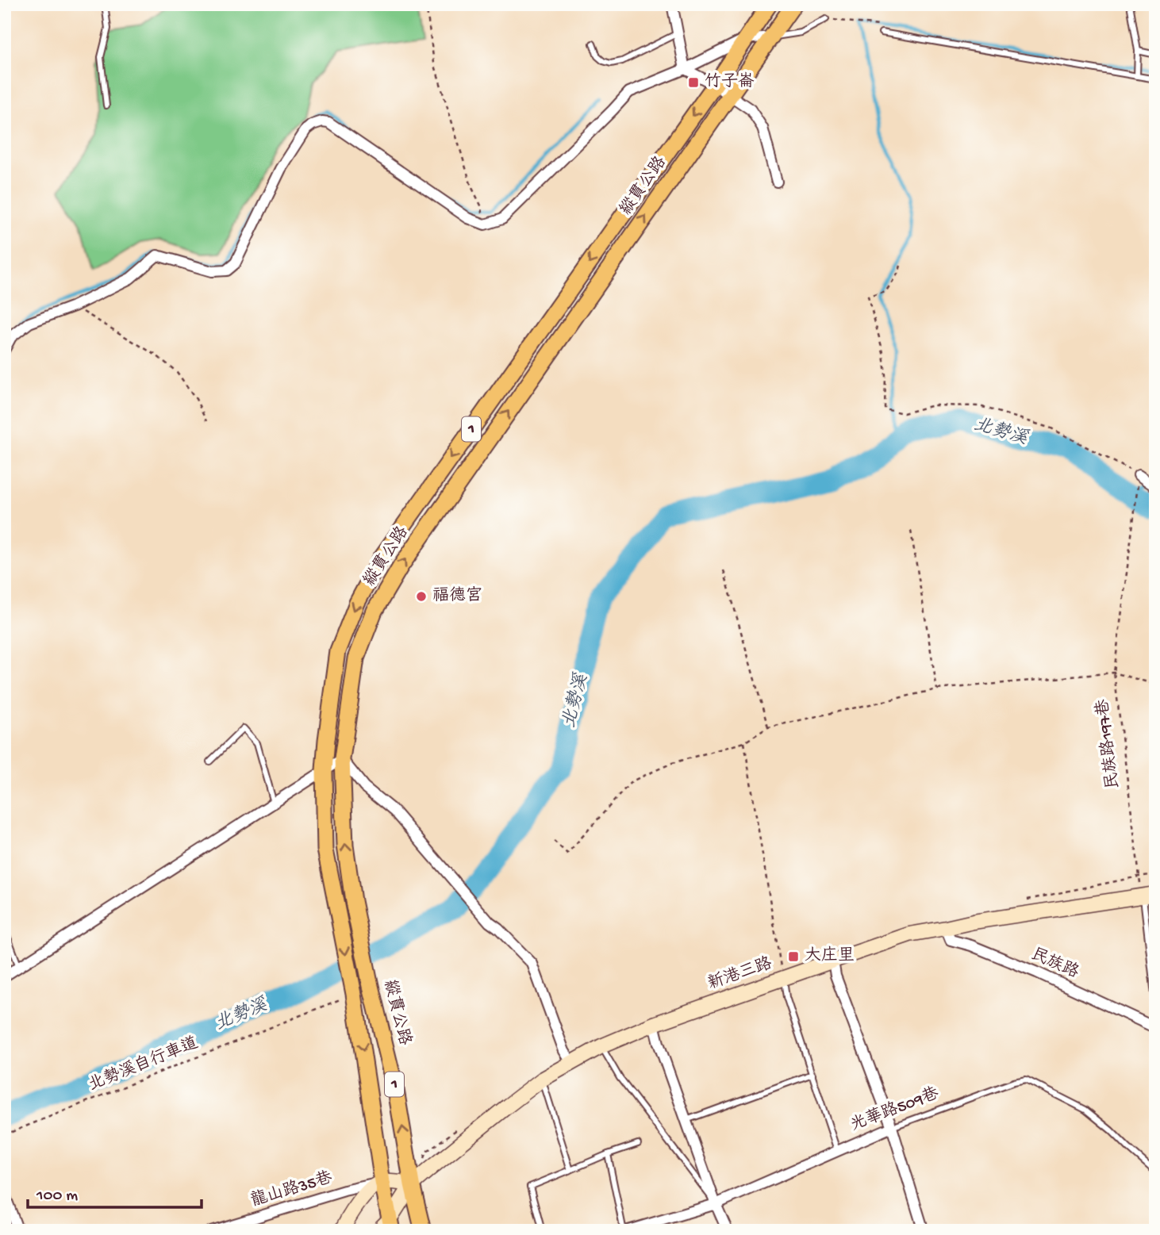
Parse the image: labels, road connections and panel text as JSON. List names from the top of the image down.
{
  "streets": {
    "main road": ["縱貫公路", "1"],
    "street": [
      "民族路",
      "新港三路",
      "光華路509巷",
      "龍山路35巷"
    ],
    "path": ["民族路197巷", "北勢溪自行車道"]
  },
  "crossings": [
    ["縱貫公路", "1"],
    ["縱貫公路", "新港三路"],
    ["縱貫公路", "北勢溪自行車道"],
    ["1", "新港三路"],
    ["1", "北勢溪自行車道"],
    ["1", "龍山路35巷"],
    ["民族路197巷", "新港三路"],
    ["民族路", "新港三路"]
  ],
  "water": ["北勢溪"],
  "places": {
    "transit": ["竹子崙", "大庄里"],
    "other": ["福德宮"]
  },
  "scale_bar": "100 m"
}
